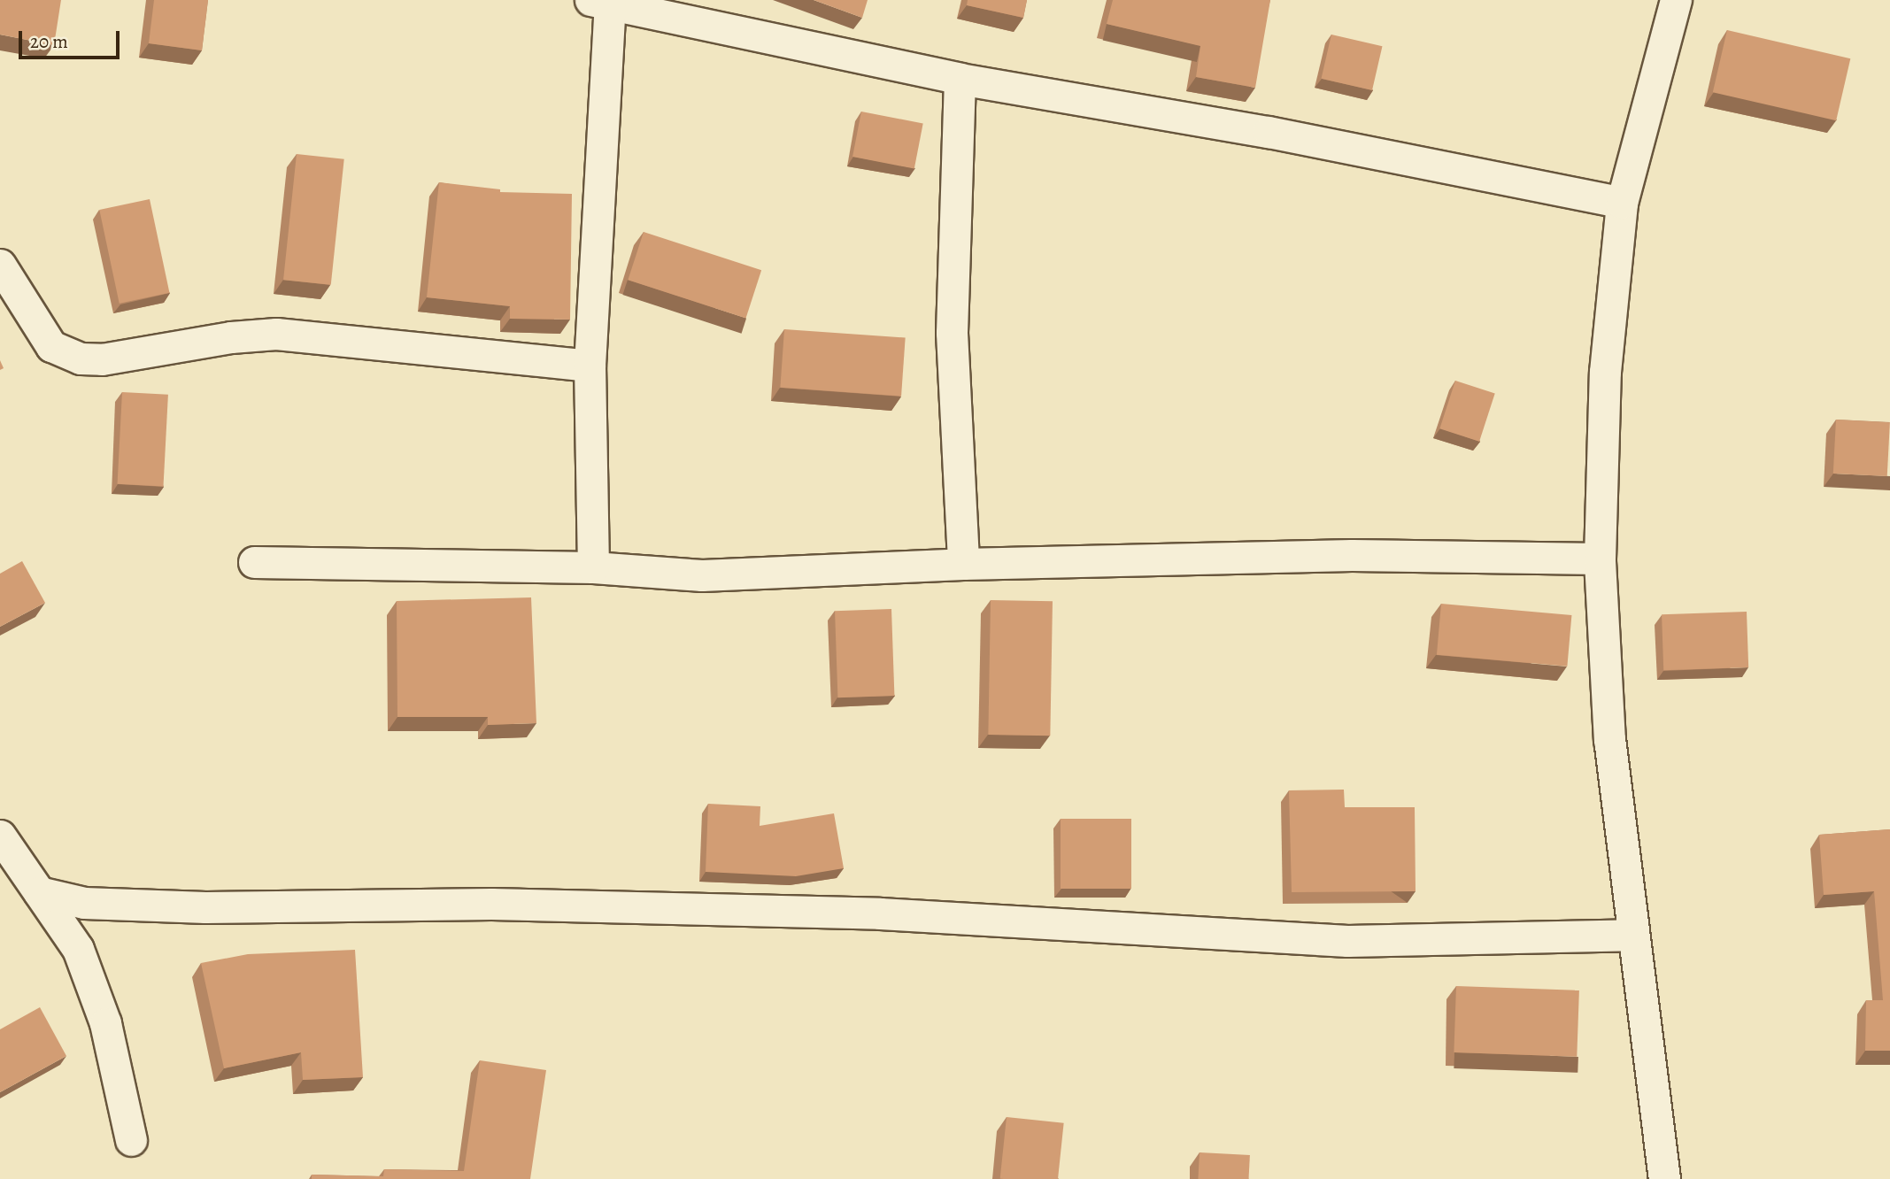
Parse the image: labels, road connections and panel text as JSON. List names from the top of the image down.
{
  "scale_bar": "20 m"
}
